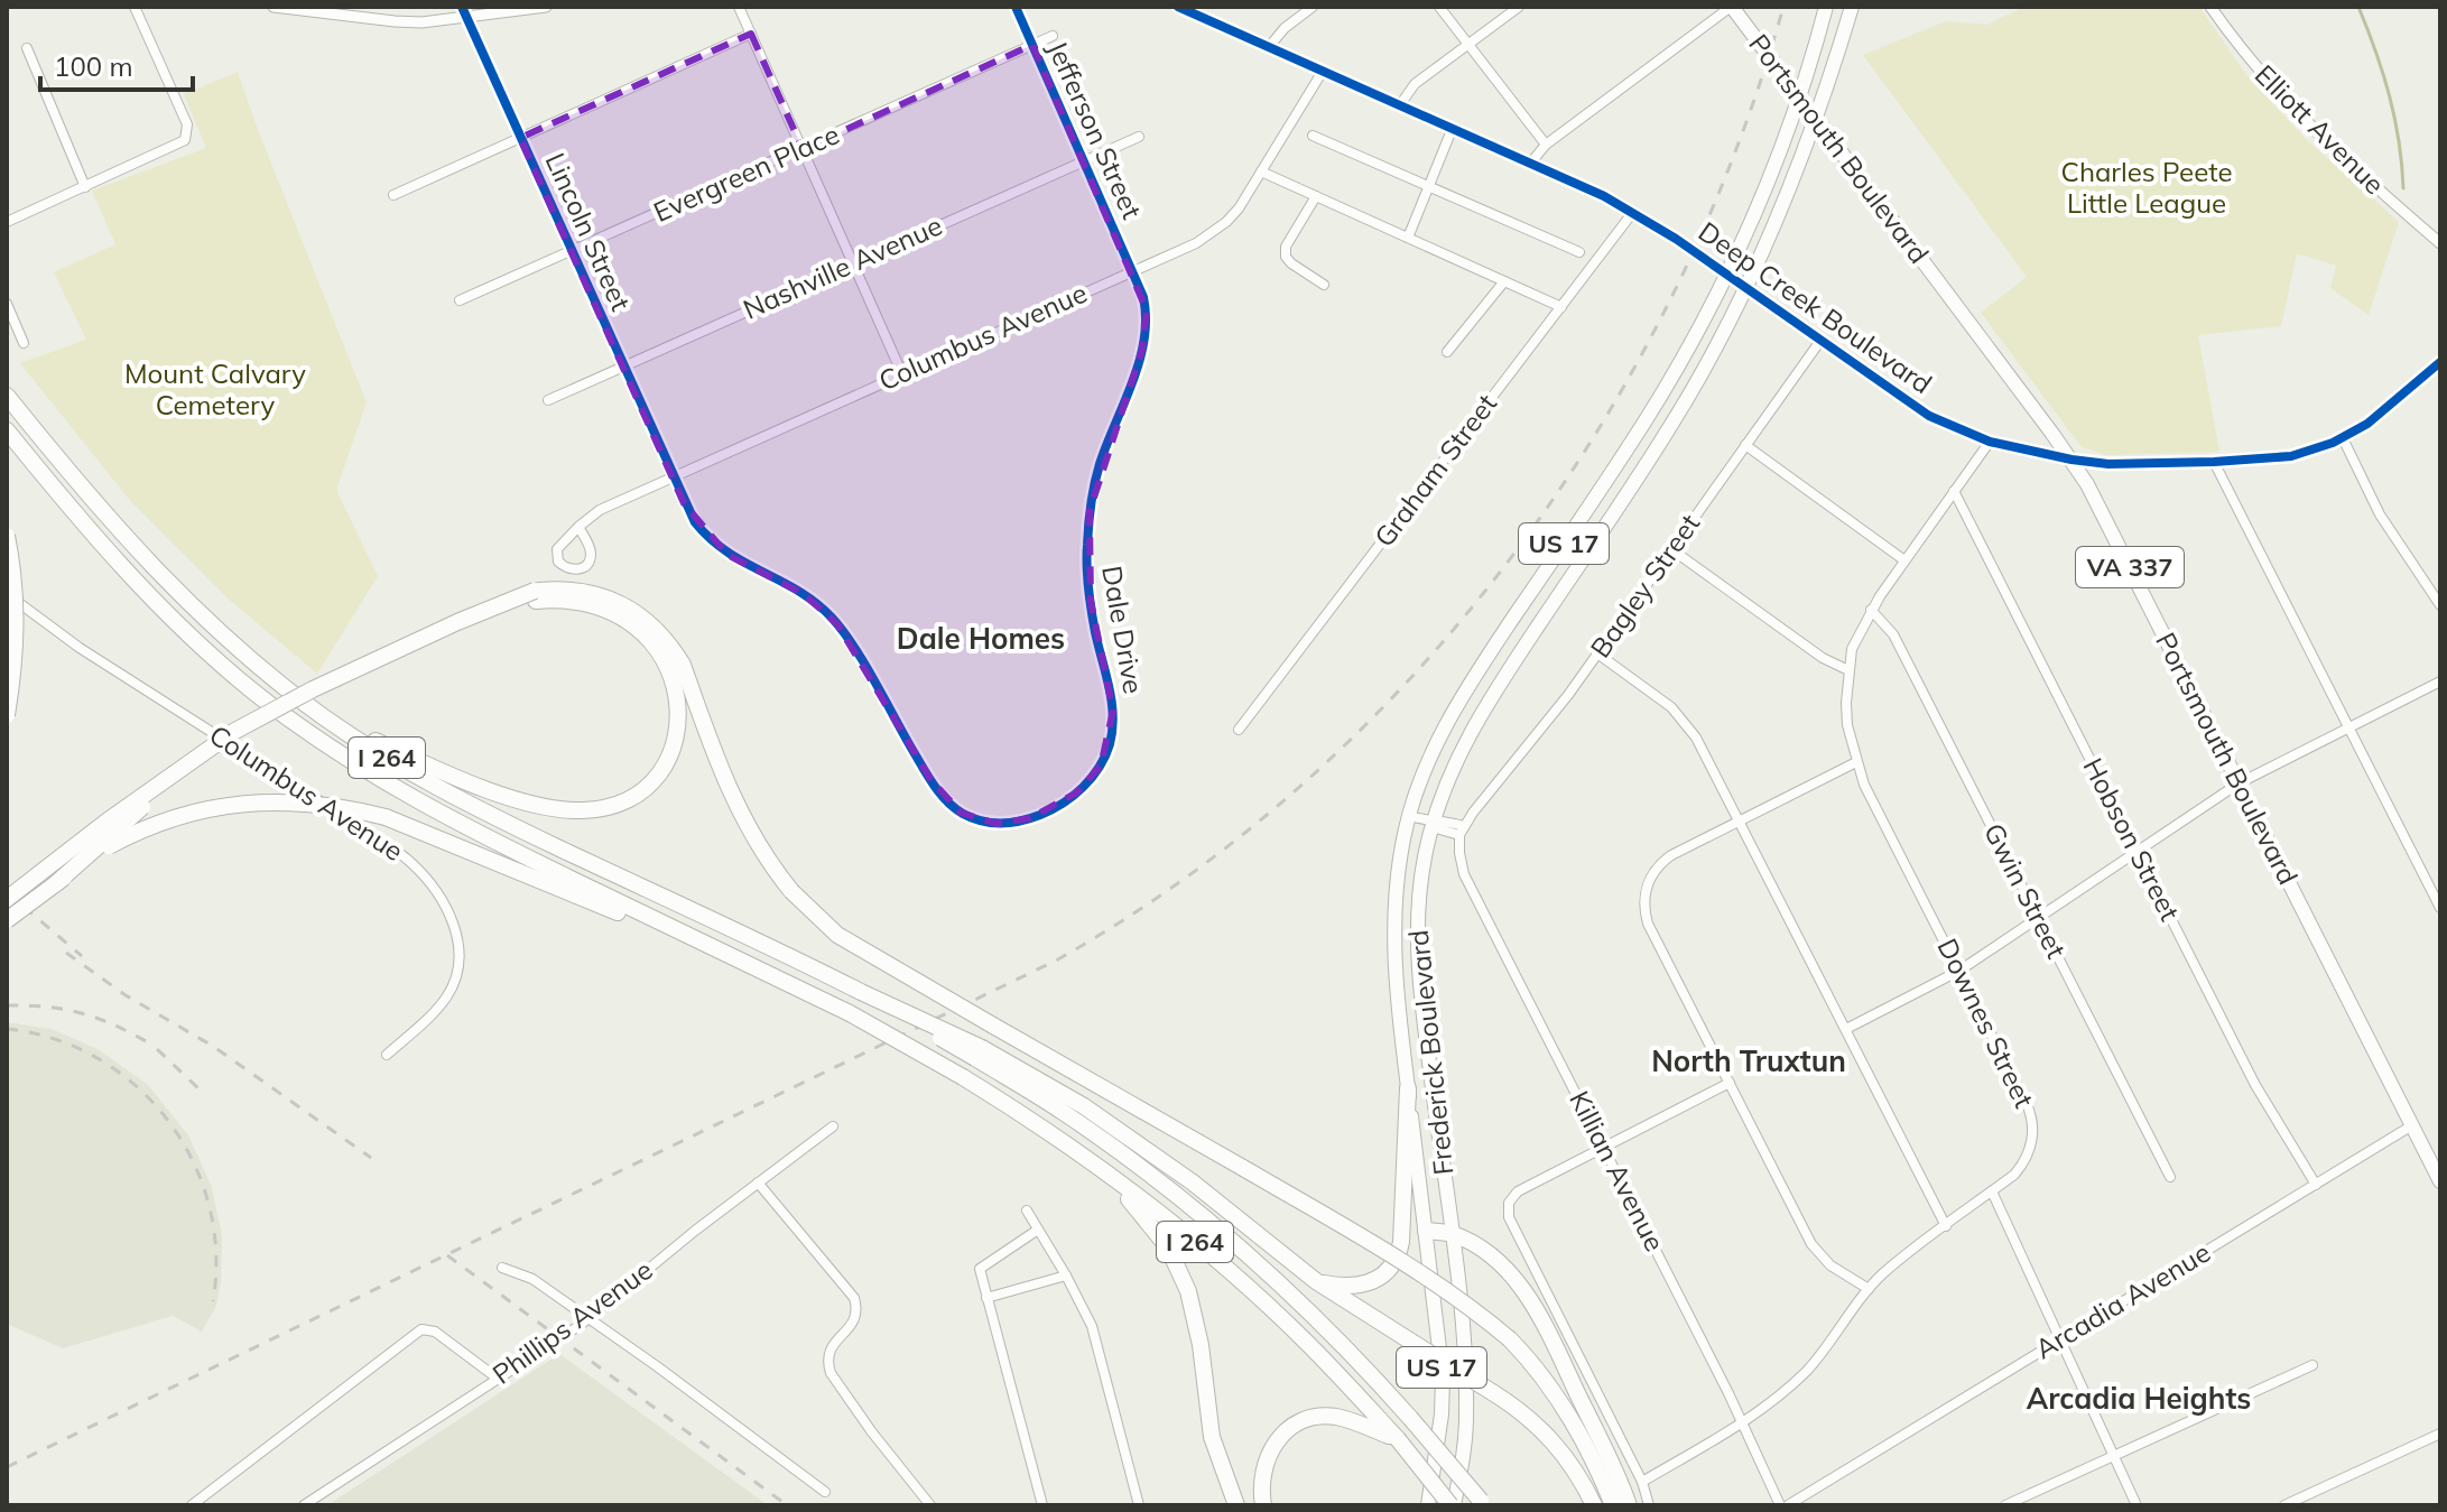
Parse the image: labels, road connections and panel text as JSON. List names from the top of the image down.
{
  "streets": {
    "highway": ["I 264"],
    "main road": [
      "Portsmouth Boulevard",
      "US 17",
      "VA 337",
      "Frederick Boulevard"
    ],
    "street": [
      "Jefferson Street",
      "Elliott Avenue",
      "Evergreen Place",
      "Lincoln Street",
      "Nashville Avenue",
      "Deep Creek Boulevard",
      "Columbus Avenue",
      "Graham Street",
      "Bagley Street",
      "Dale Drive",
      "Hobson Street",
      "Gwin Street",
      "Downes Street",
      "Killian Avenue",
      "Arcadia Avenue",
      "Phillips Avenue"
    ]
  },
  "crossings": [
    ["Jefferson Street", "Evergreen Place"],
    ["Jefferson Street", "Nashville Avenue"],
    ["Jefferson Street", "Columbus Avenue"],
    ["Jefferson Street", "Dale Drive"],
    ["Portsmouth Boulevard", "Deep Creek Boulevard"],
    ["Portsmouth Boulevard", "Frederick Boulevard"],
    ["Portsmouth Boulevard", "Arcadia Avenue"],
    ["Evergreen Place", "Lincoln Street"],
    ["Lincoln Street", "Nashville Avenue"],
    ["Lincoln Street", "Columbus Avenue"],
    ["Lincoln Street", "Dale Drive"],
    ["Deep Creek Boulevard", "Columbus Avenue"],
    ["Deep Creek Boulevard", "Graham Street"],
    ["Deep Creek Boulevard", "Bagley Street"],
    ["Deep Creek Boulevard", "Downes Street"],
    ["Deep Creek Boulevard", "Frederick Boulevard"],
    ["Columbus Avenue", "Dale Drive"],
    ["Bagley Street", "Killian Avenue"],
    ["I 264", "Frederick Boulevard"],
    ["Hobson Street", "Downes Street"],
    ["Hobson Street", "Arcadia Avenue"],
    ["Gwin Street", "Downes Street"],
    ["Downes Street", "Killian Avenue"]
  ],
  "districts": ["Dale Homes", "North Truxtun", "Arcadia Heights"],
  "parks": ["Charles Peete Little League", "Mount Calvary Cemetery"],
  "scale_bar": "100 m"
}
